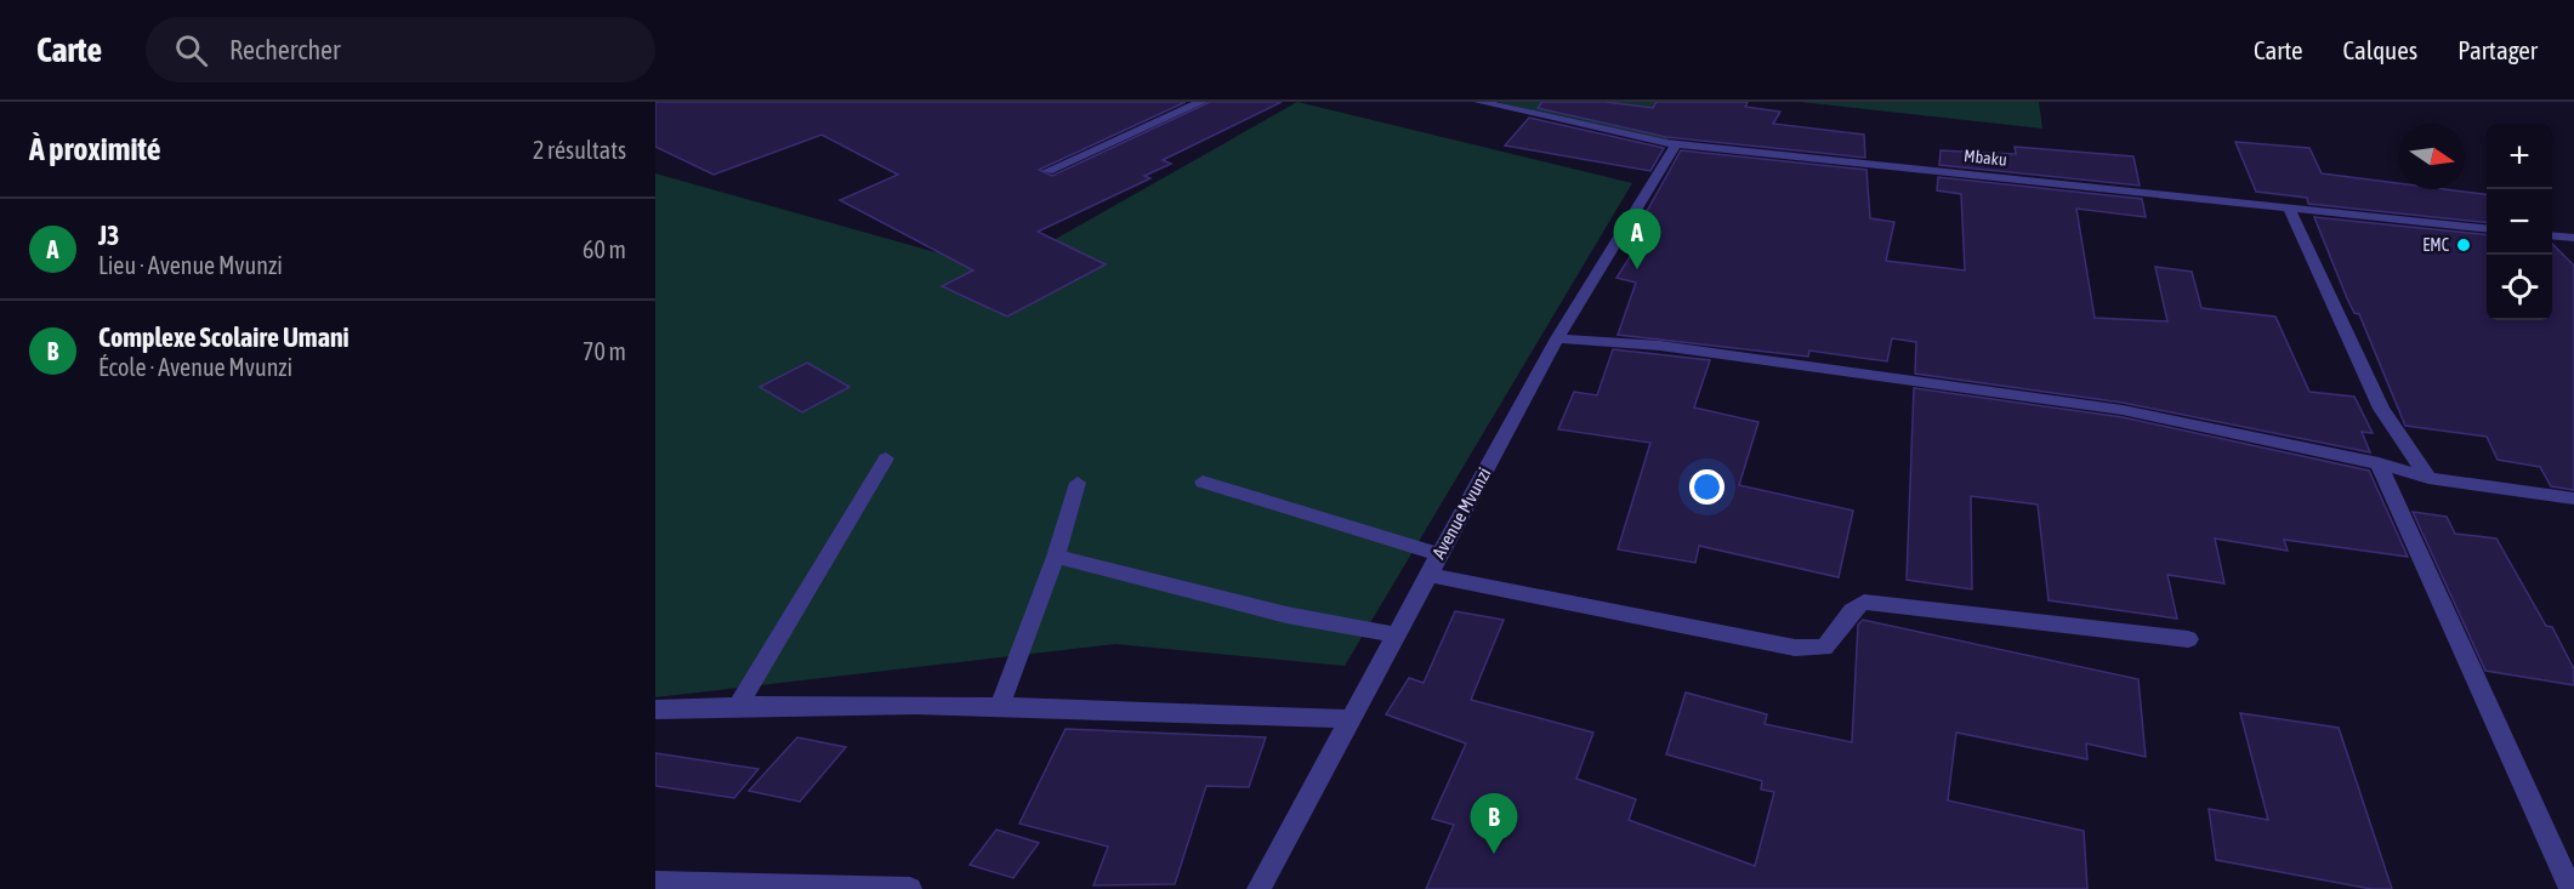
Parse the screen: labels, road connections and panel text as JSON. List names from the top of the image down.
{
  "streets": {
    "street": ["Mbaku", "Avenue Mvunzi"]
  },
  "crossings": [
    ["Mbaku", "Avenue Mvunzi"]
  ],
  "places": ["EMC"],
  "north": "right",
  "page": {
    "header": "Carte",
    "search": "Rechercher",
    "nav": ["Carte", "Calques", "Partager"],
    "heading": ["À proximité", "2 résultats"],
    "map_buttons": ["+", "−"],
    "list": [
      {
        "mark": "A",
        "name": "J3",
        "note": "Lieu · Avenue Mvunzi",
        "value": "60 m"
      },
      {
        "mark": "B",
        "name": "Complexe Scolaire Umani",
        "note": "École · Avenue Mvunzi",
        "value": "70 m"
      }
    ],
    "pins": ["A", "B"]
  }
}
